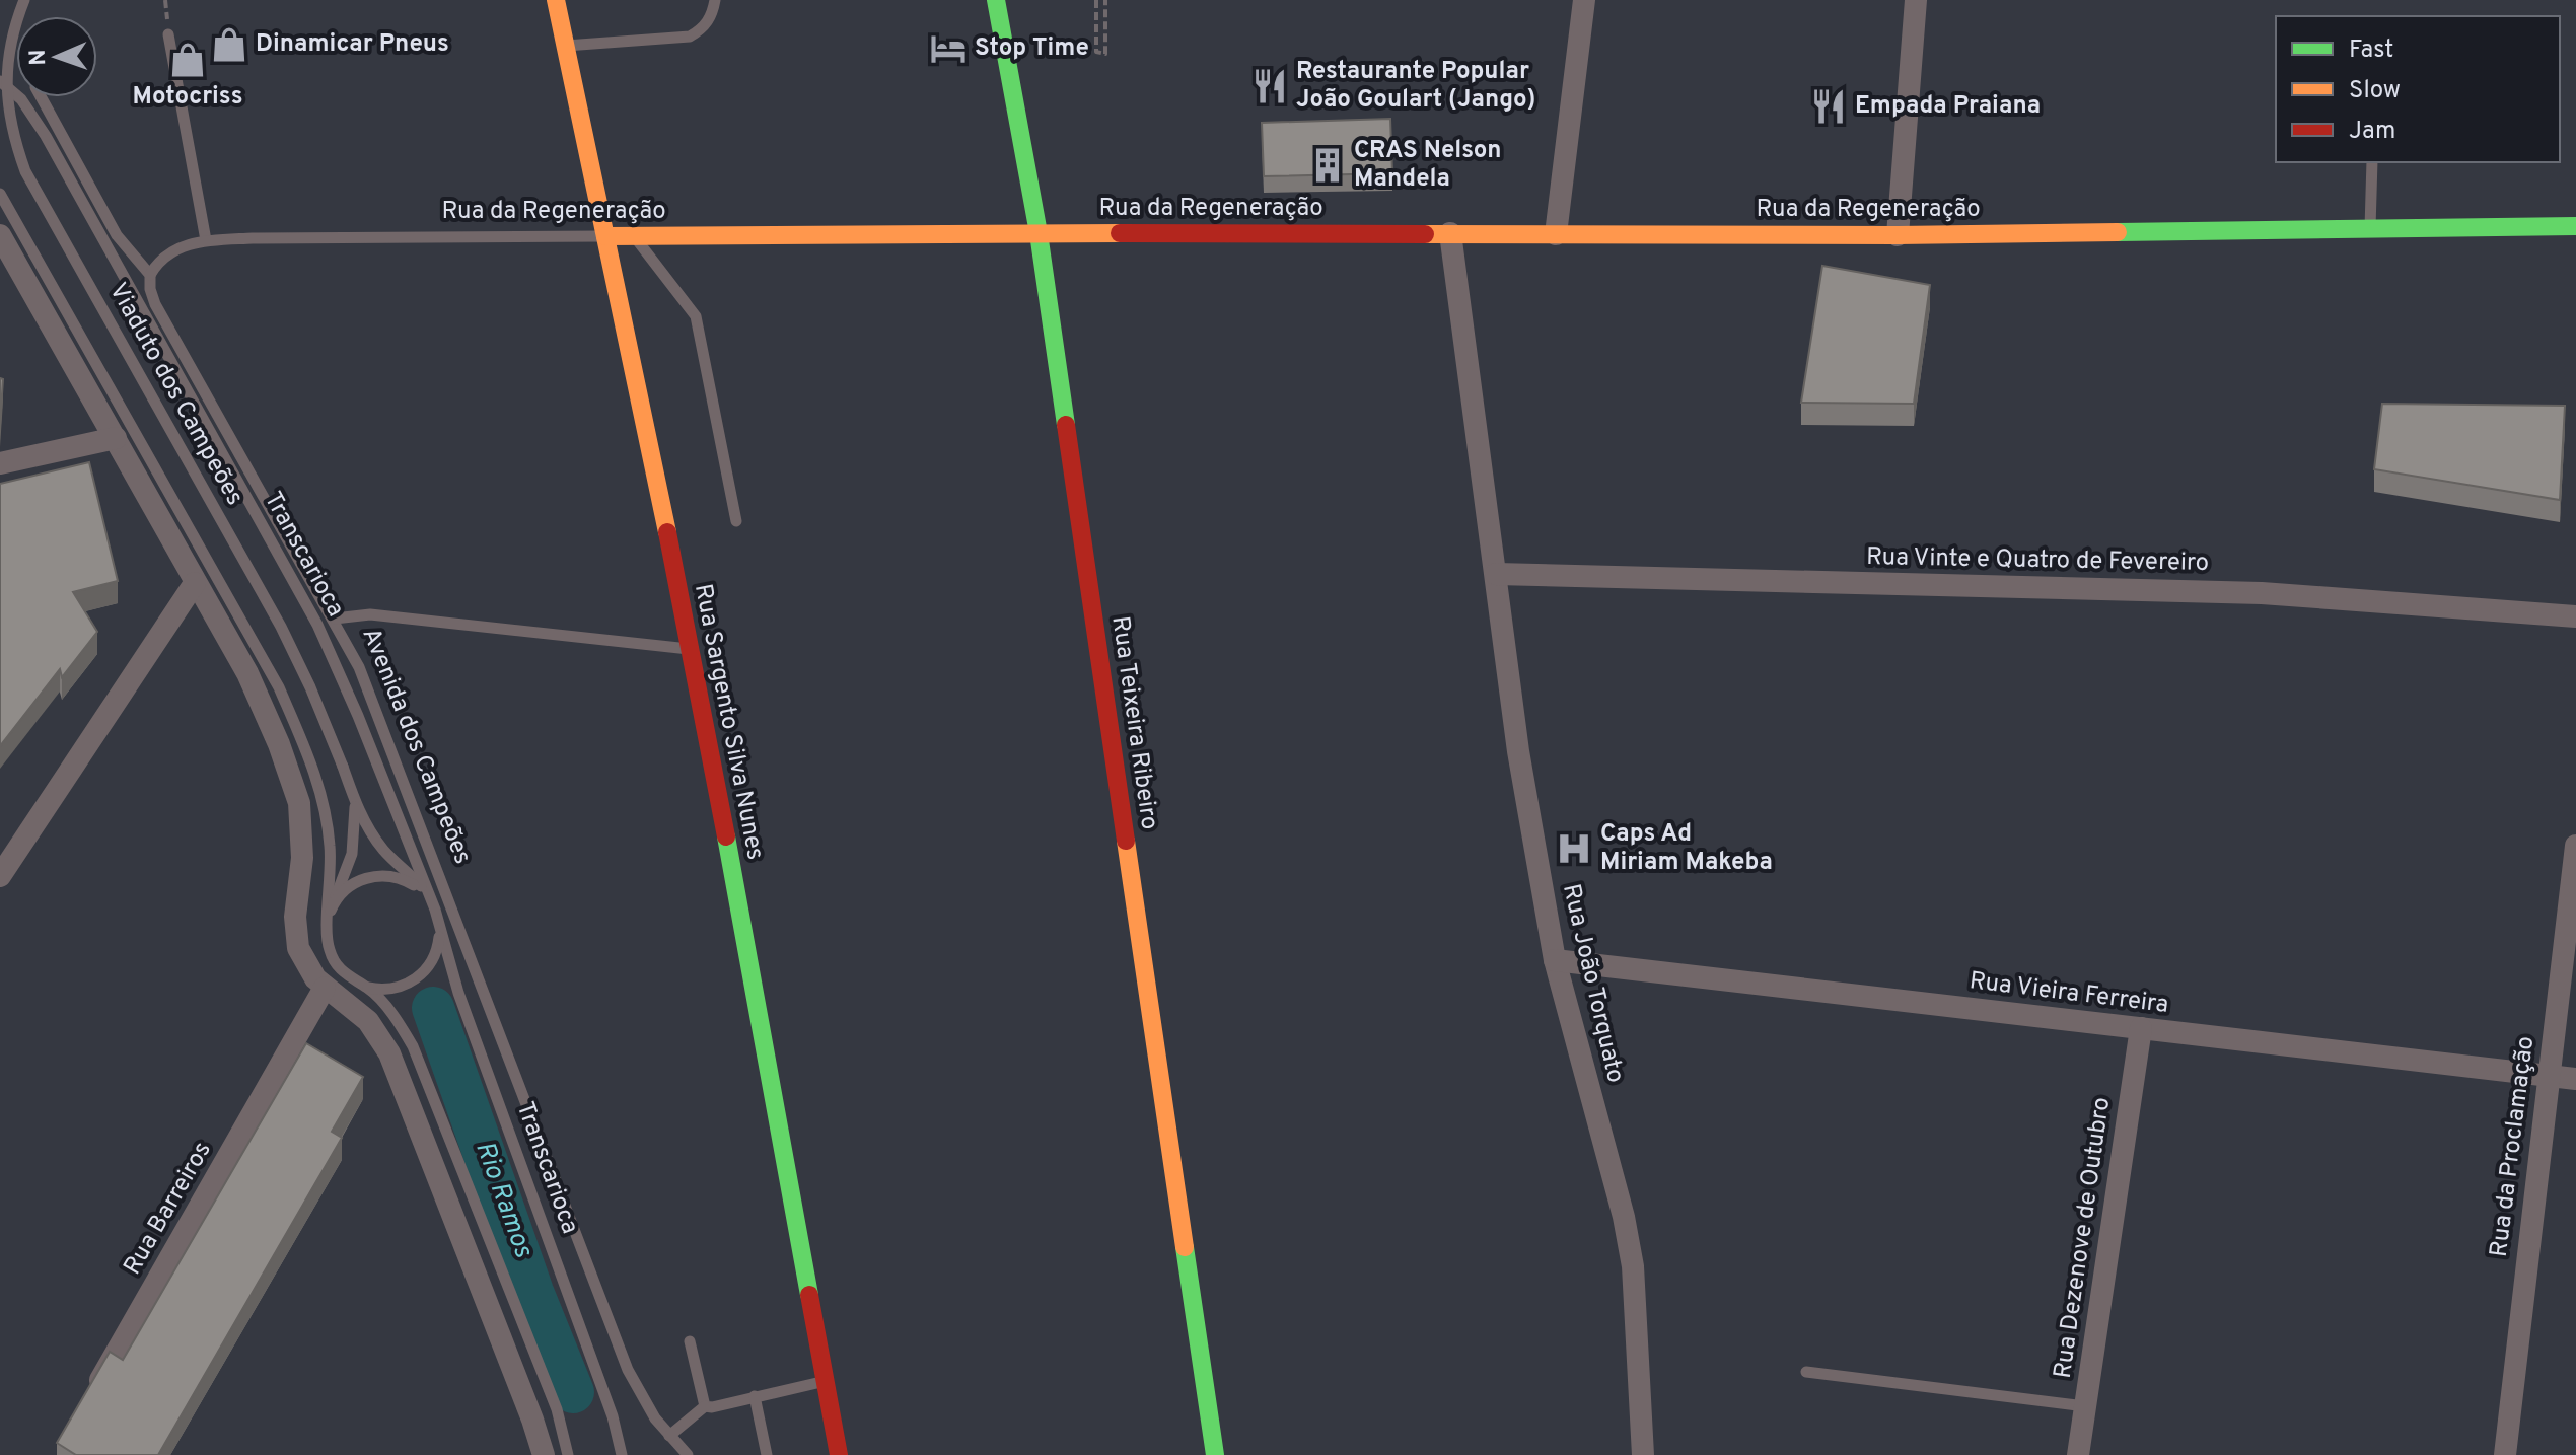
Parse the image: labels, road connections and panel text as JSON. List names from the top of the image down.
{
  "streets": {
    "street": [
      "Rua da Regeneração",
      "Rua Vinte e Quatro de Fevereiro",
      "Rua Sargento Silva Nunes",
      "Rua Teixeira Ribeiro",
      "Rua João Torquato",
      "Rua Vieira Ferreira",
      "Rua da Proclamação",
      "Rua Barreiros",
      "Rua Dezenove de Outubro"
    ],
    "lane": ["Viaduto dos Campeões", "Transcarioca", "Avenida dos Campeões"]
  },
  "crossings": [
    ["Rua da Regeneração", "Rua Sargento Silva Nunes"],
    ["Rua da Regeneração", "Rua Teixeira Ribeiro"],
    ["Rua da Regeneração", "Avenida dos Campeões"],
    ["Rua da Regeneração", "Rua João Torquato"],
    ["Rua Vinte e Quatro de Fevereiro", "Rua João Torquato"],
    ["Rua João Torquato", "Rua Vieira Ferreira"],
    ["Rua Vieira Ferreira", "Rua da Proclamação"],
    ["Rua Vieira Ferreira", "Rua Dezenove de Outubro"]
  ],
  "water": ["Rio Ramos"],
  "places": {
    "shop": ["Dinamicar Pneus", "Motocriss"],
    "hotel": ["Stop Time"],
    "restaurant": ["Restaurante Popular João Goulart (Jango)", "Empada Praiana"],
    "building": ["CRAS Nelson Mandela"],
    "hospital": ["Caps Ad Miriam Makeba"]
  },
  "legend": ["Fast", "Slow", "Jam"],
  "north": "left"
}
